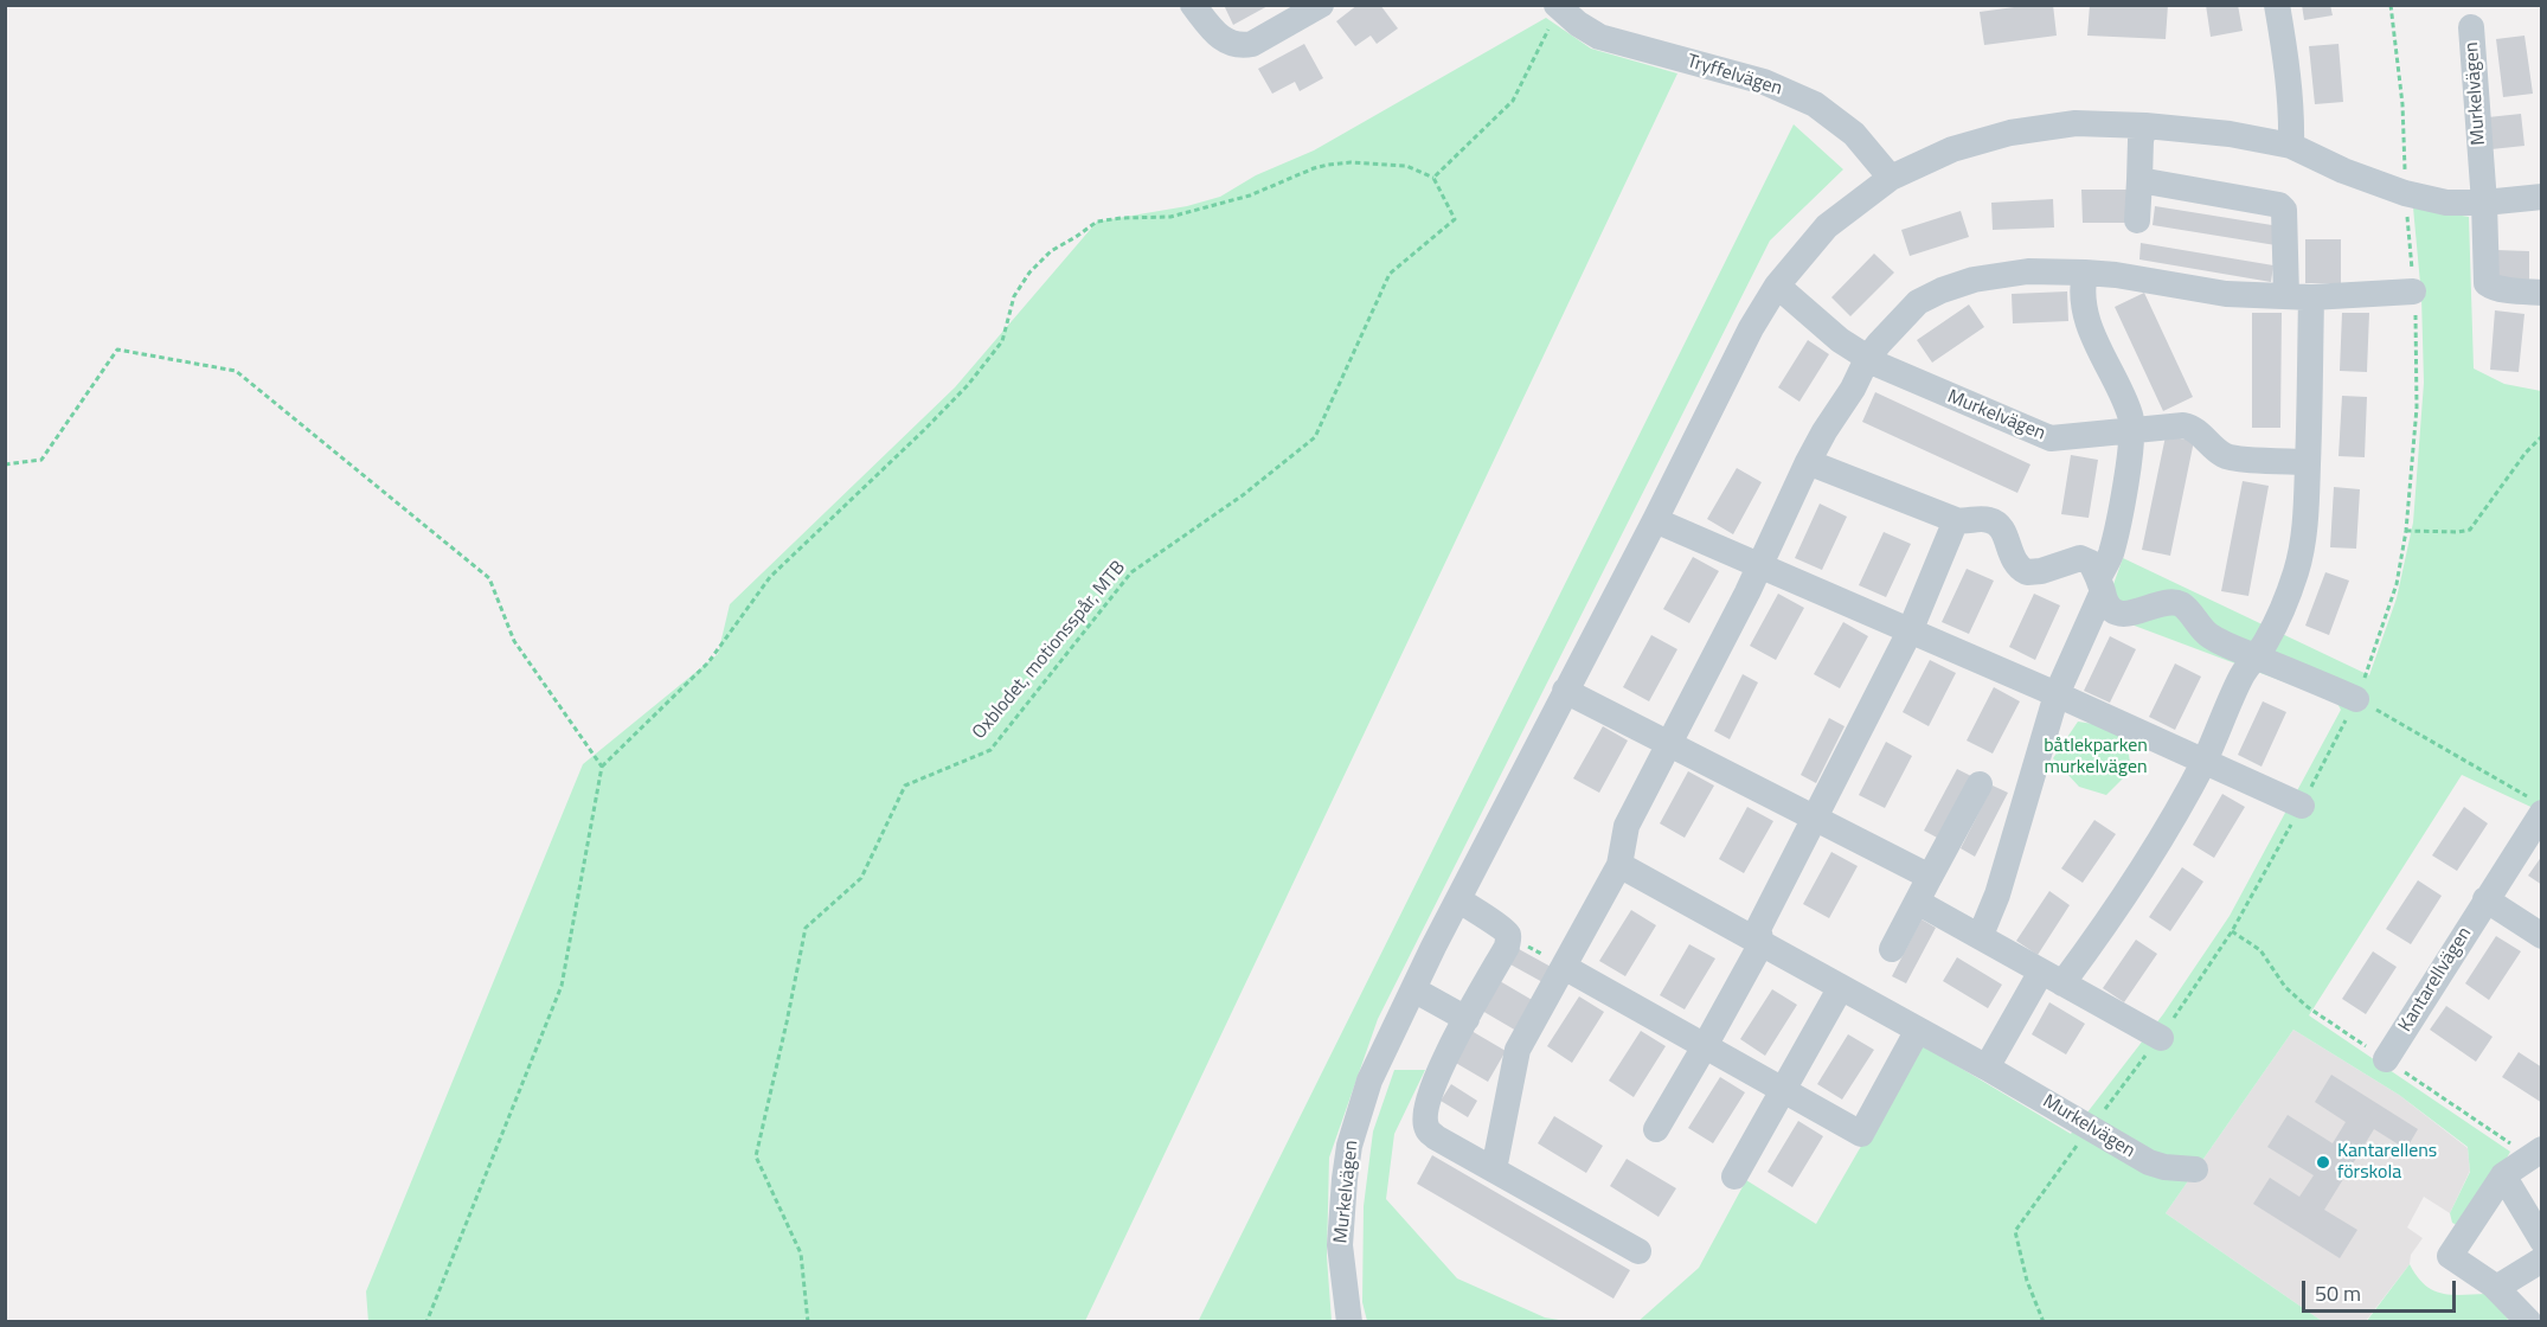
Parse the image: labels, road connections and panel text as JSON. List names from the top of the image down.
{
  "streets": {
    "street": ["Tryffelvägen", "Murkelvägen", "Kantarellvägen"],
    "path": ["Oxblodet, motionsspår, MTB"]
  },
  "crossings": [
    ["Tryffelvägen", "Murkelvägen"]
  ],
  "parks": ["båtlekparken murkelvägen"],
  "places": ["Kantarellens förskola"],
  "scale_bar": "50 m"
}
